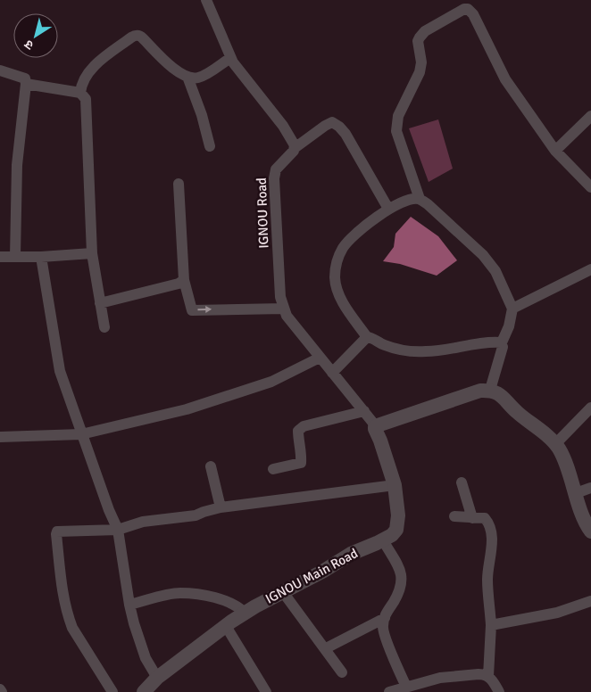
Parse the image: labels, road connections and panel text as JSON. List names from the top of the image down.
{
  "streets": {
    "street": ["IGNOU Road", "IGNOU Main Road"]
  },
  "crossings": [
    ["IGNOU Road", "IGNOU Main Road"]
  ],
  "north": "bottom left"
}
